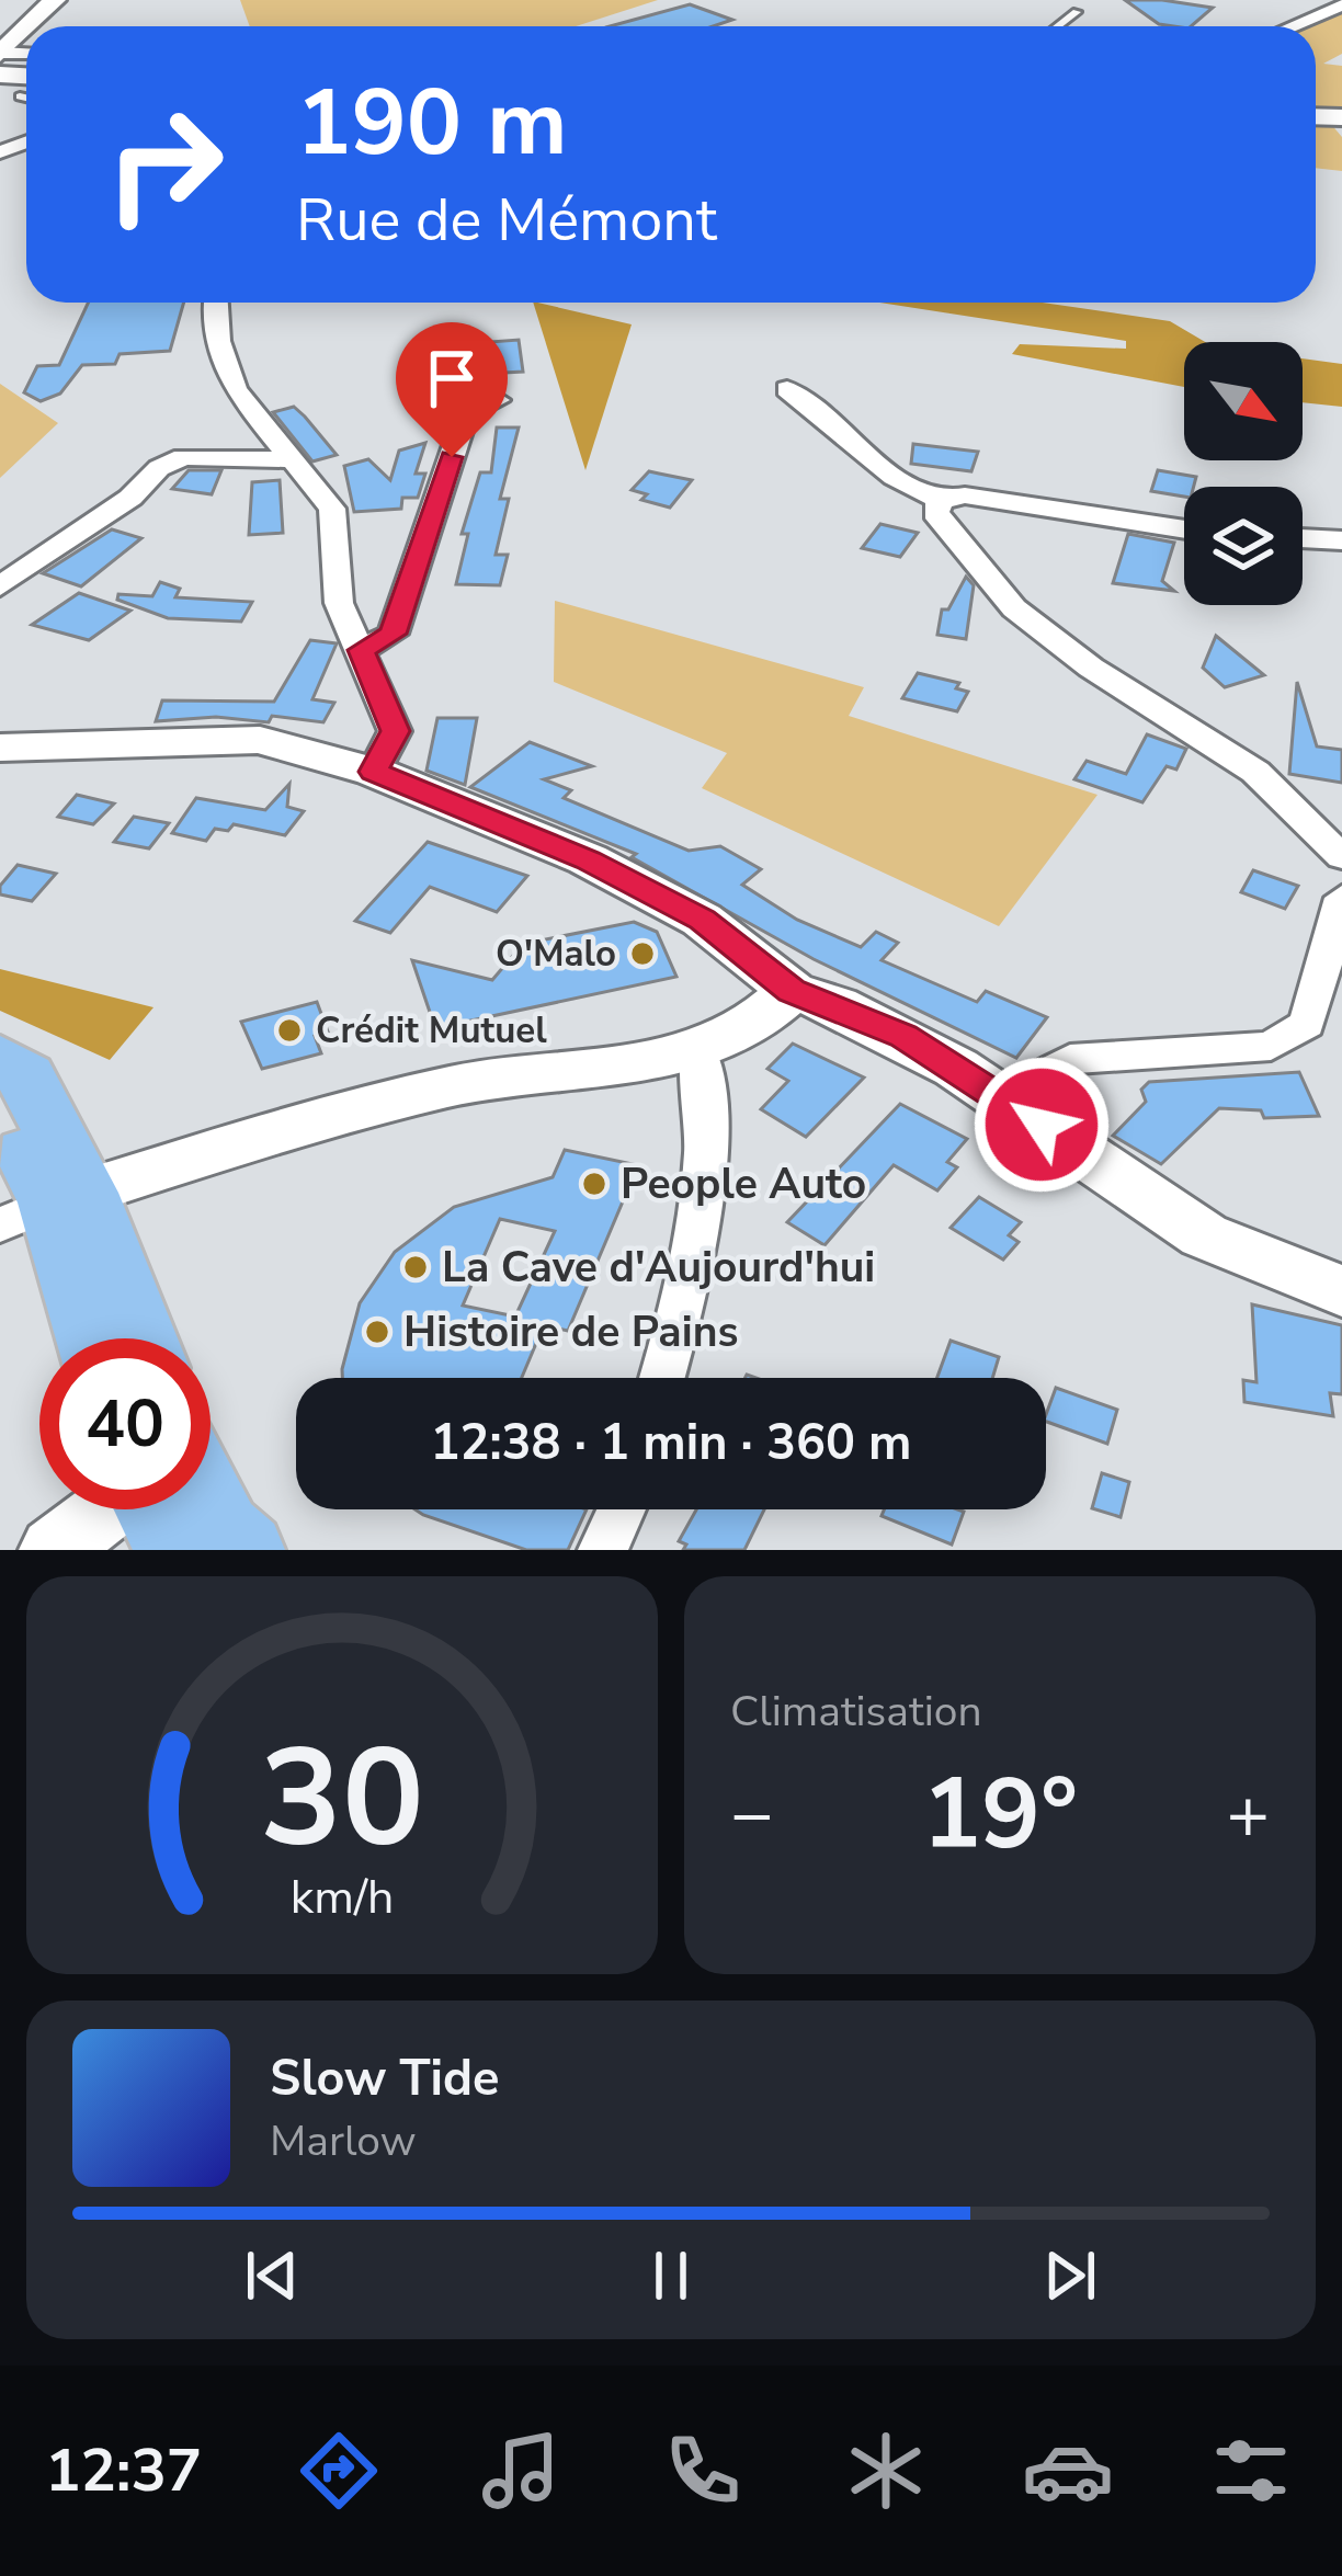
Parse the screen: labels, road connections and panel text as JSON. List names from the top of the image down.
{
  "places": [
    "O'Malo",
    "Crédit Mutuel",
    "People Auto",
    "La Cave d'Aujourd'hui",
    "Histoire de Pains"
  ],
  "north": "bottom right",
  "page": {
    "turn": ["190 m", "Rue de Mémont"],
    "limit": "40",
    "trip": "12:38 · 1 min · 360 m",
    "tile": "Climatisation",
    "heat": ["−", "19°", "+"],
    "song": ["Slow Tide", "Marlow"],
    "tabs": "12:37",
    "gauge": ["30", "km/h"]
  }
}
